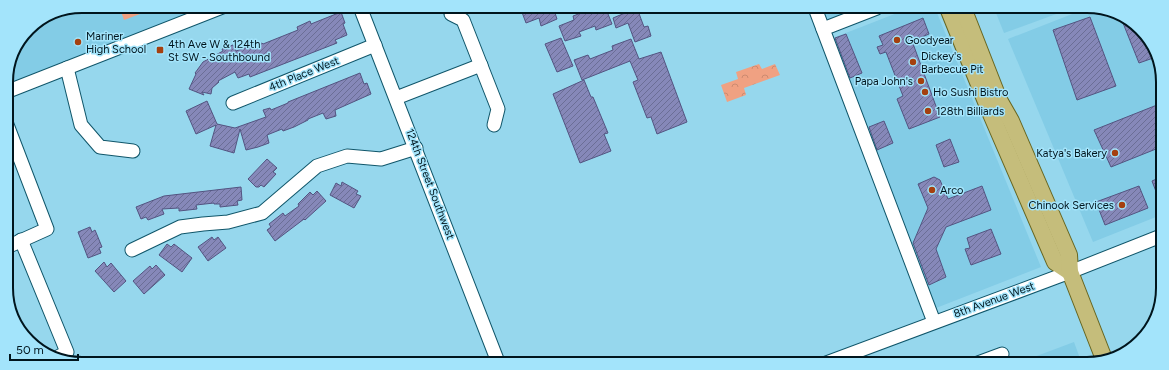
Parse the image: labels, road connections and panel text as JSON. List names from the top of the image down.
{
  "streets": {
    "street": ["4th Place West", "124th Street Southwest", "8th Avenue West"]
  },
  "crossings": [
    ["4th Place West", "124th Street Southwest"]
  ],
  "places": {
    "other": [
      "Goodyear",
      "Mariner High School",
      "Dickey's Barbecue Pit",
      "Papa John's",
      "Ho Sushi Bistro",
      "128th Billiards",
      "Katya's Bakery",
      "Arco",
      "Chinook Services"
    ],
    "transit": ["4th Ave W & 124th St SW - Southbound"]
  },
  "scale_bar": "50 m"
}
